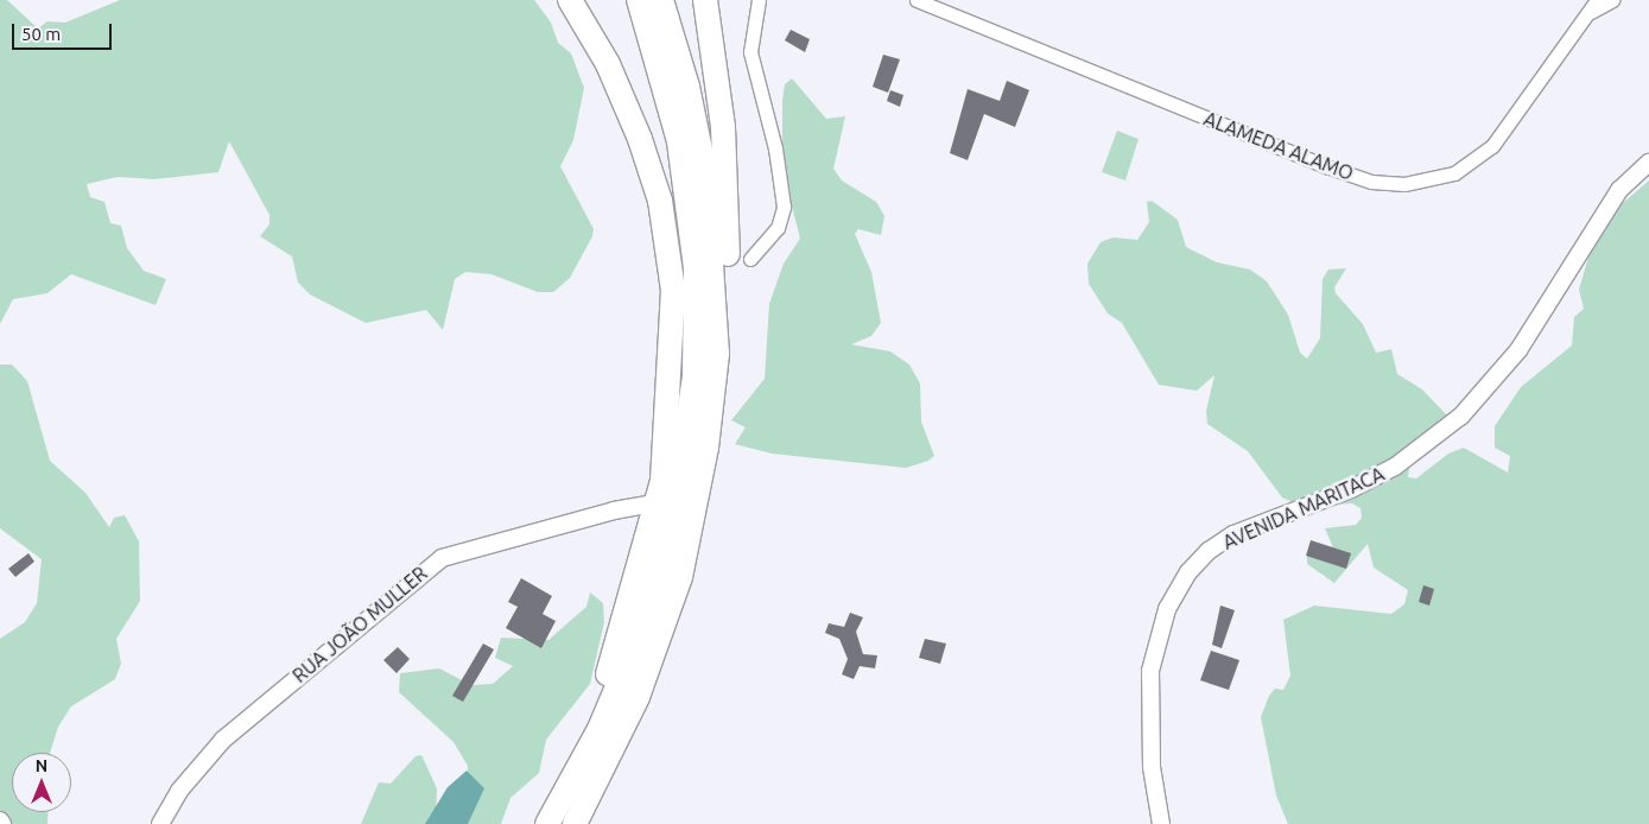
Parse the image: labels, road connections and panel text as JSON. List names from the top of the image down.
{
  "streets": {
    "street": ["ALAMEDA ALAMO", "AVENIDA MARITACA", "RUA JOÃO MULLER"]
  },
  "scale_bar": "50 m",
  "north": "top"
}
